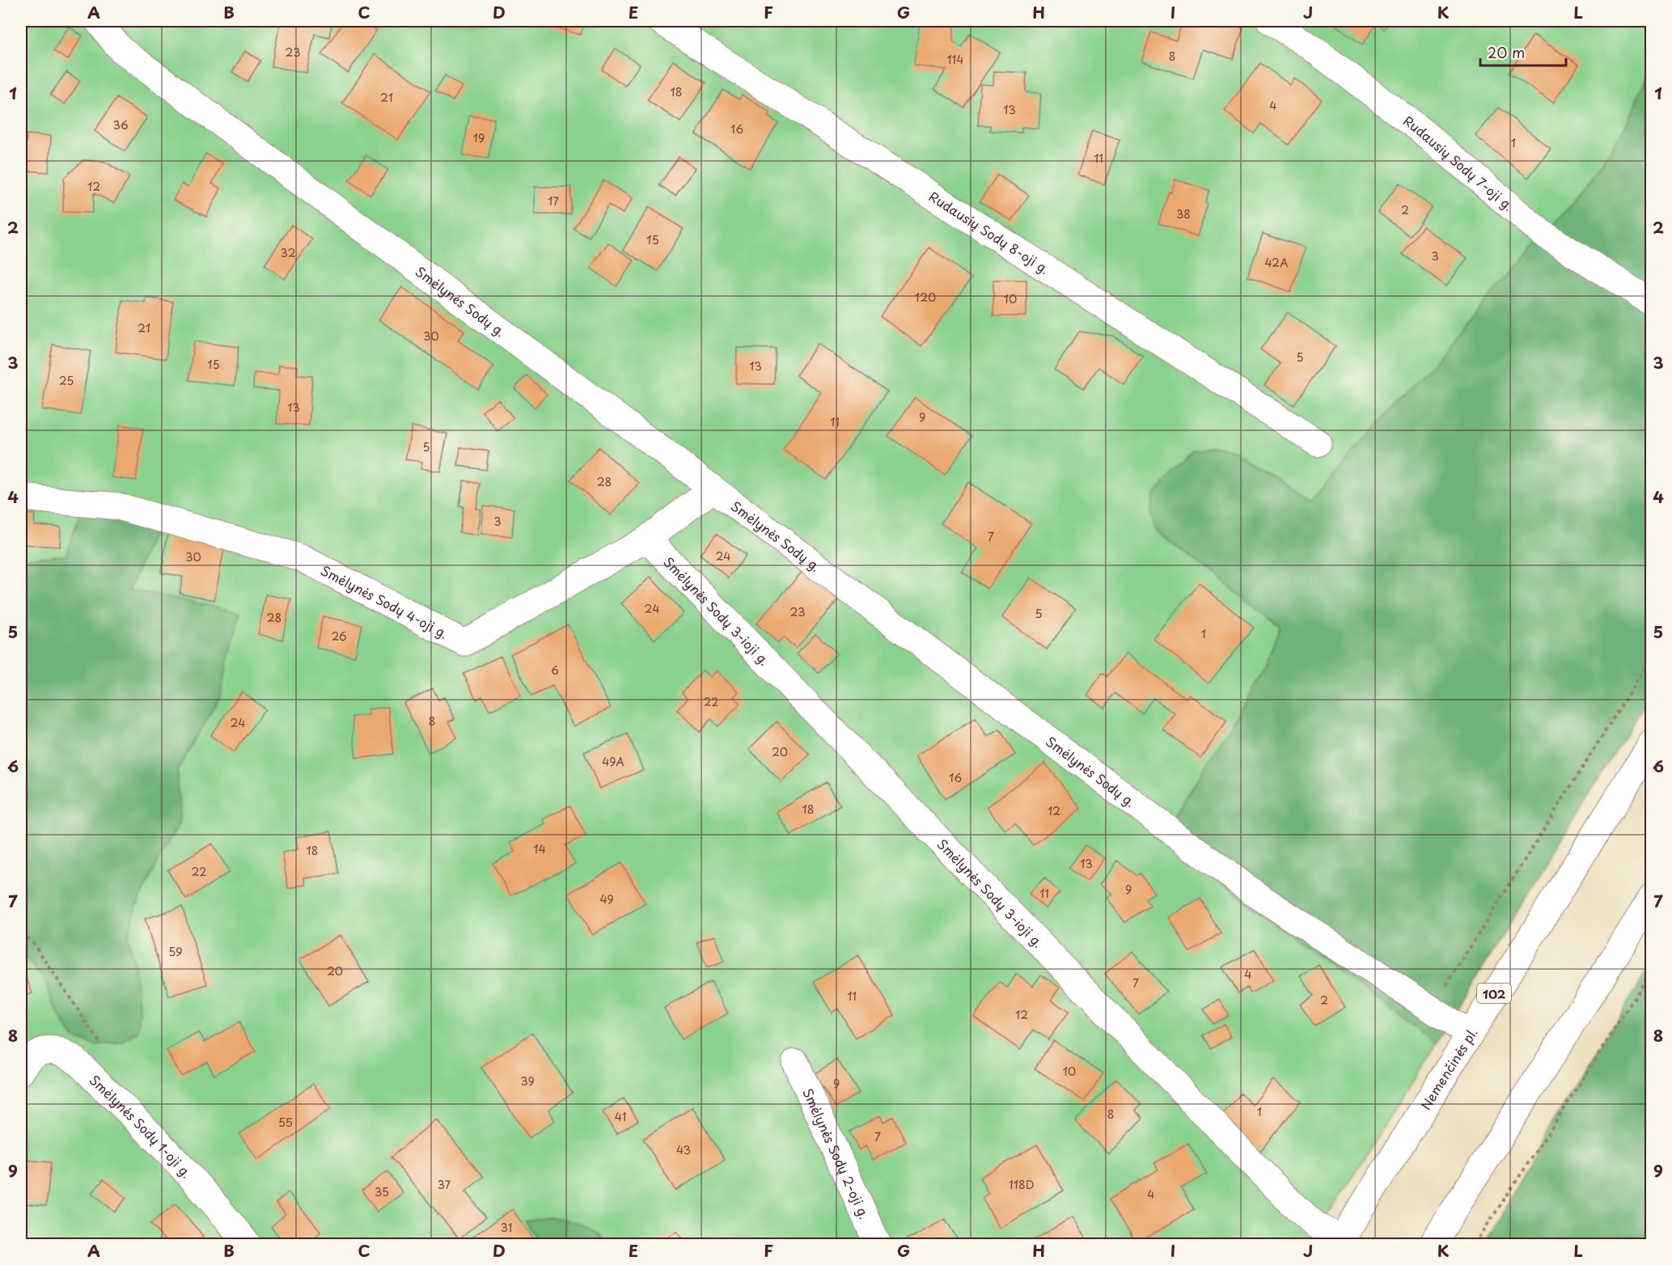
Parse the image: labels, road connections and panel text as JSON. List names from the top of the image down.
{
  "streets": {
    "street": [
      "Rudausių Sodų 7-oji g.",
      "Rudausių Sodų 8-oji g.",
      "Smėlynės Sodų g.",
      "Smėlynės Sodų 4-oji g.",
      "Smėlynės Sodų 3-ioji g.",
      "102",
      "Nemenčinės pl.",
      "Smėlynės Sodų 1-oji g.",
      "Smėlynės Sodų 2-oji g."
    ]
  },
  "crossings": [
    ["Smėlynės Sodų g.", "Smėlynės Sodų 4-oji g."],
    ["Smėlynės Sodų g.", "Nemenčinės pl."],
    ["Smėlynės Sodų 4-oji g.", "Smėlynės Sodų 3-ioji g."],
    ["Smėlynės Sodų 3-ioji g.", "Nemenčinės pl."]
  ],
  "house_numbers": [
    "23",
    "8",
    "114",
    "18",
    "21",
    "4",
    "13",
    "36",
    "16",
    "19",
    "1",
    "11",
    "12",
    "17",
    "2",
    "38",
    "15",
    "32",
    "3",
    "42A",
    "120",
    "10",
    "21",
    "30",
    "5",
    "15",
    "13",
    "25",
    "13",
    "9",
    "11",
    "5",
    "28",
    "3",
    "7",
    "24",
    "30",
    "24",
    "23",
    "5",
    "28",
    "1",
    "26",
    "6",
    "22",
    "8",
    "24",
    "20",
    "49A",
    "16",
    "18",
    "12",
    "14",
    "18",
    "13",
    "22",
    "9",
    "11",
    "49",
    "59",
    "20",
    "4",
    "7",
    "11",
    "2",
    "12",
    "10",
    "39",
    "9",
    "1",
    "8",
    "41",
    "55",
    "7",
    "43",
    "37",
    "118D",
    "35",
    "4",
    "31"
  ],
  "scale_bar": "20 m",
  "grid": {
    "columns": [
      "A",
      "B",
      "C",
      "D",
      "E",
      "F",
      "G",
      "H",
      "I",
      "J",
      "K",
      "L"
    ],
    "rows": [
      "1",
      "2",
      "3",
      "4",
      "5",
      "6",
      "7",
      "8",
      "9"
    ]
  }
}
